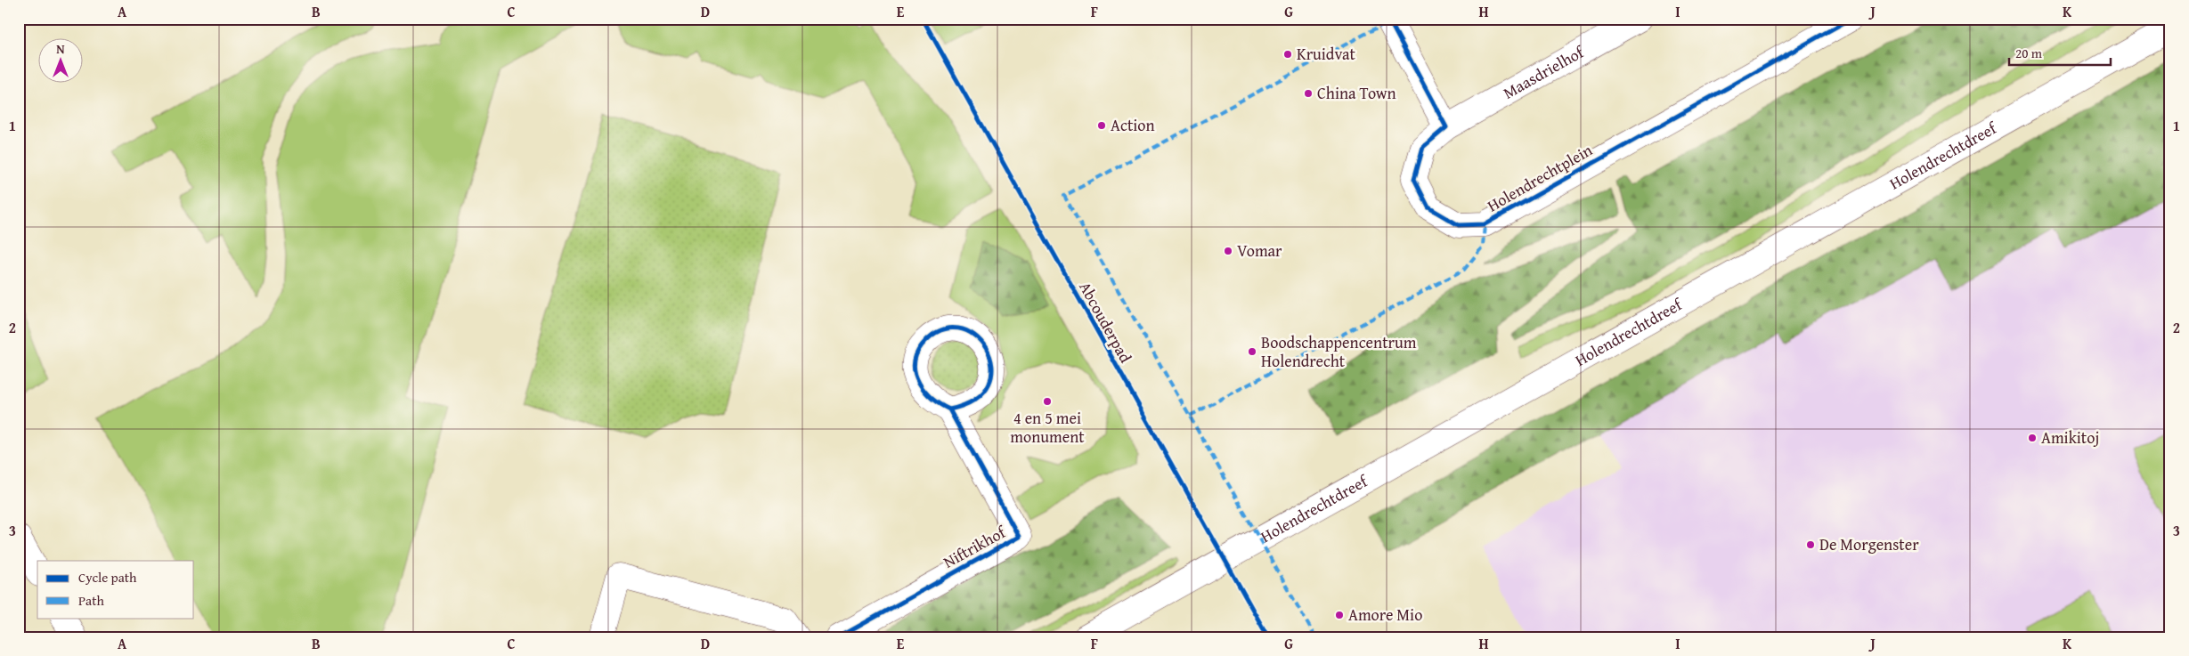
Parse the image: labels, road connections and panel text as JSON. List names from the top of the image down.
{
  "streets": {
    "street": [
      "Maasdrielhof",
      "Holendrechtdreef",
      "Holendrechtplein",
      "Niftrikhof"
    ],
    "cycle path": ["Abcouderpad"]
  },
  "crossings": [
    ["Maasdrielhof", "Holendrechtplein"]
  ],
  "places": [
    "Kruidvat",
    "China Town",
    "Action",
    "Vomar",
    "Boodschappencentrum Holendrecht",
    "4 en 5 mei monument",
    "Amikitoj",
    "De Morgenster",
    "Amore Mio"
  ],
  "legend": ["Cycle path", "Path"],
  "scale_bar": "20 m",
  "north": "top",
  "grid": {
    "columns": [
      "A",
      "B",
      "C",
      "D",
      "E",
      "F",
      "G",
      "H",
      "I",
      "J",
      "K"
    ],
    "rows": ["1", "2", "3"]
  }
}
